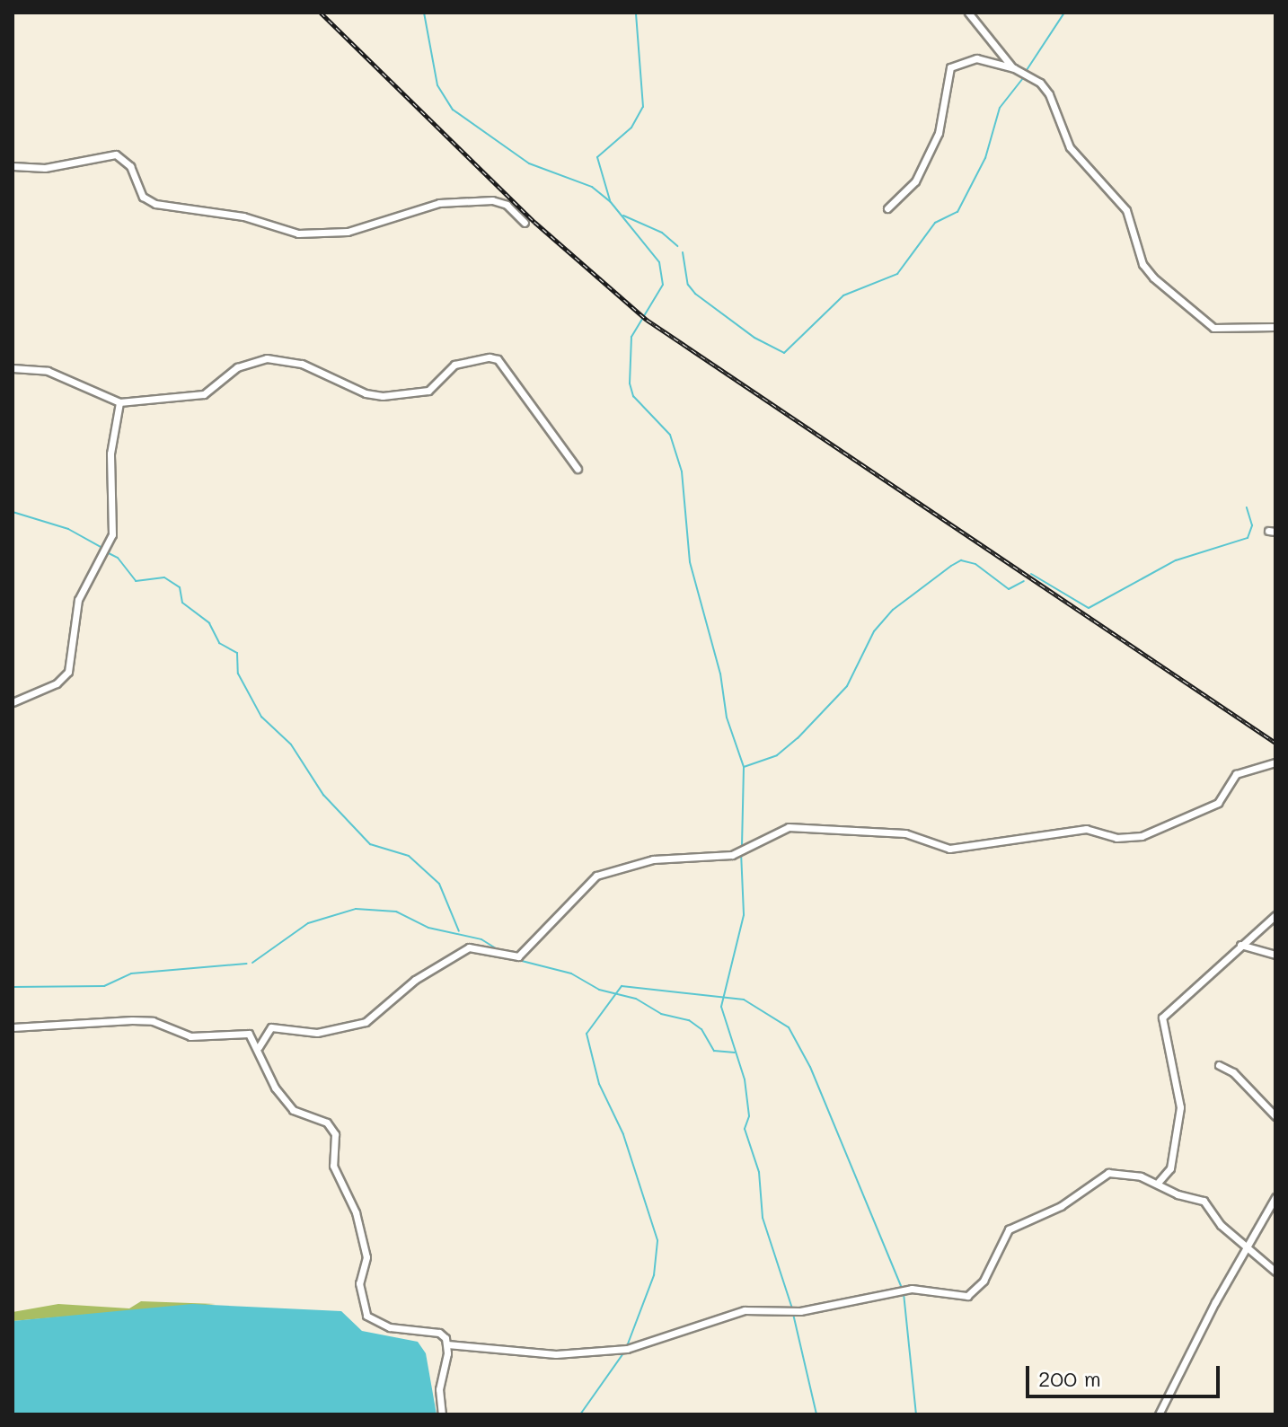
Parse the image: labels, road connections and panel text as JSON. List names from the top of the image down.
{
  "scale_bar": "200 m"
}
